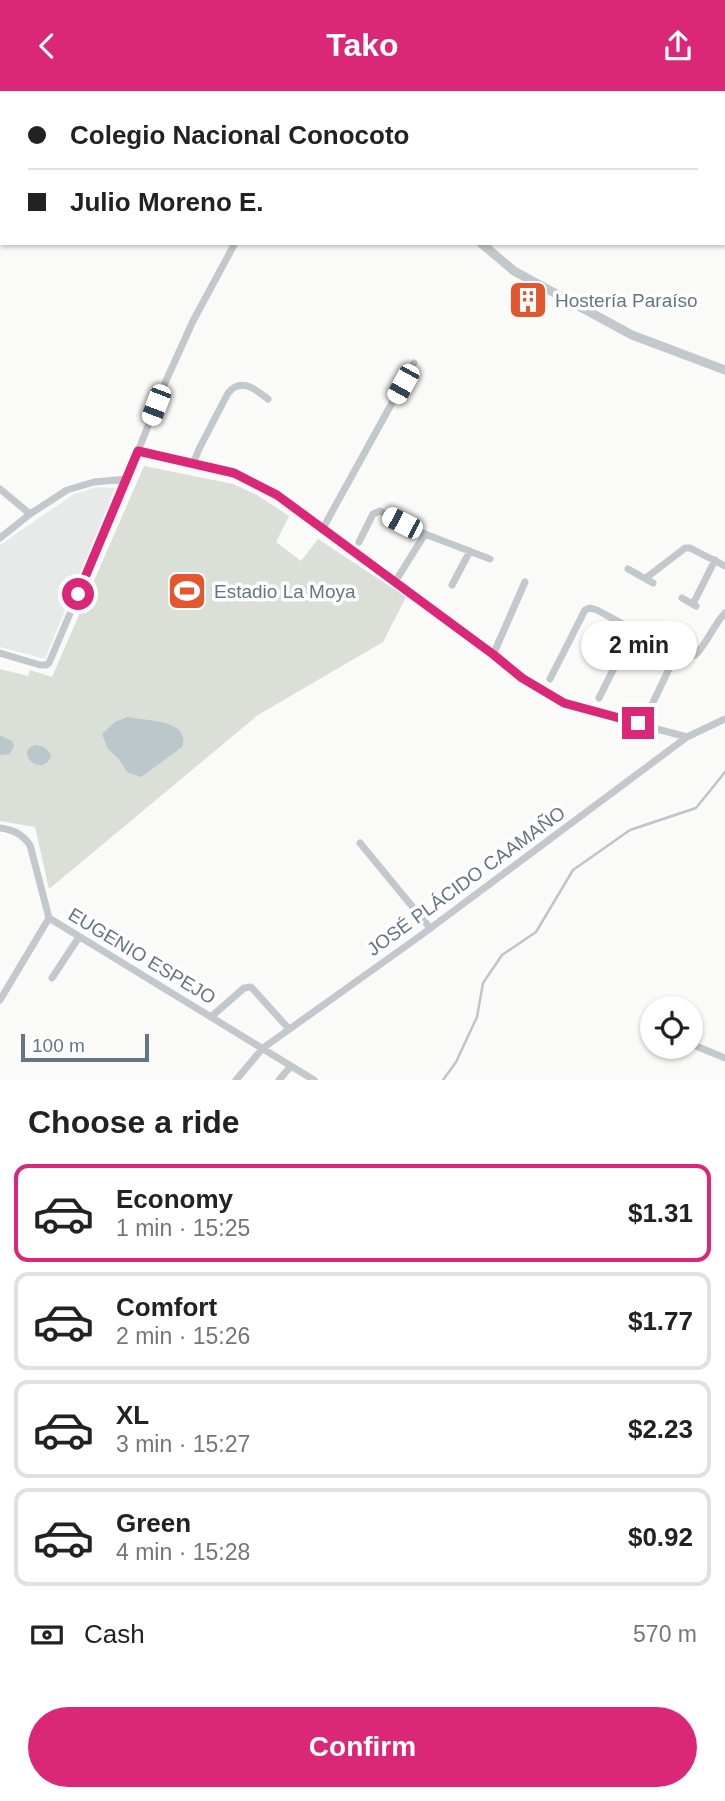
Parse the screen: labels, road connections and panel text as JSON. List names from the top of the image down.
{
  "streets": {
    "street": ["JOSÉ PLÁCIDO CAAMAÑO", "EUGENIO ESPEJO"]
  },
  "crossings": [
    ["JOSÉ PLÁCIDO CAAMAÑO", "EUGENIO ESPEJO"]
  ],
  "places": {
    "building": ["Hostería Paraíso"],
    "sports": ["Estadio La Moya"]
  },
  "scale_bar": "100 m",
  "page": {
    "header": "Tako",
    "banner": ["Colegio Nacional Conocoto", "Julio Moreno E."],
    "bubble": "2 min",
    "scale": "100 m",
    "heading": "Choose a ride",
    "list": [
      {
        "name": "Economy",
        "note": "1 min · 15:25",
        "value": "$1.31"
      },
      {
        "name": "Comfort",
        "note": "2 min · 15:26",
        "value": "$1.77"
      },
      {
        "name": "XL",
        "note": "3 min · 15:27",
        "value": "$2.23"
      },
      {
        "name": "Green",
        "note": "4 min · 15:28",
        "value": "$0.92"
      }
    ],
    "pay": ["Cash", "570 m"],
    "buttons": "Confirm"
  }
}
